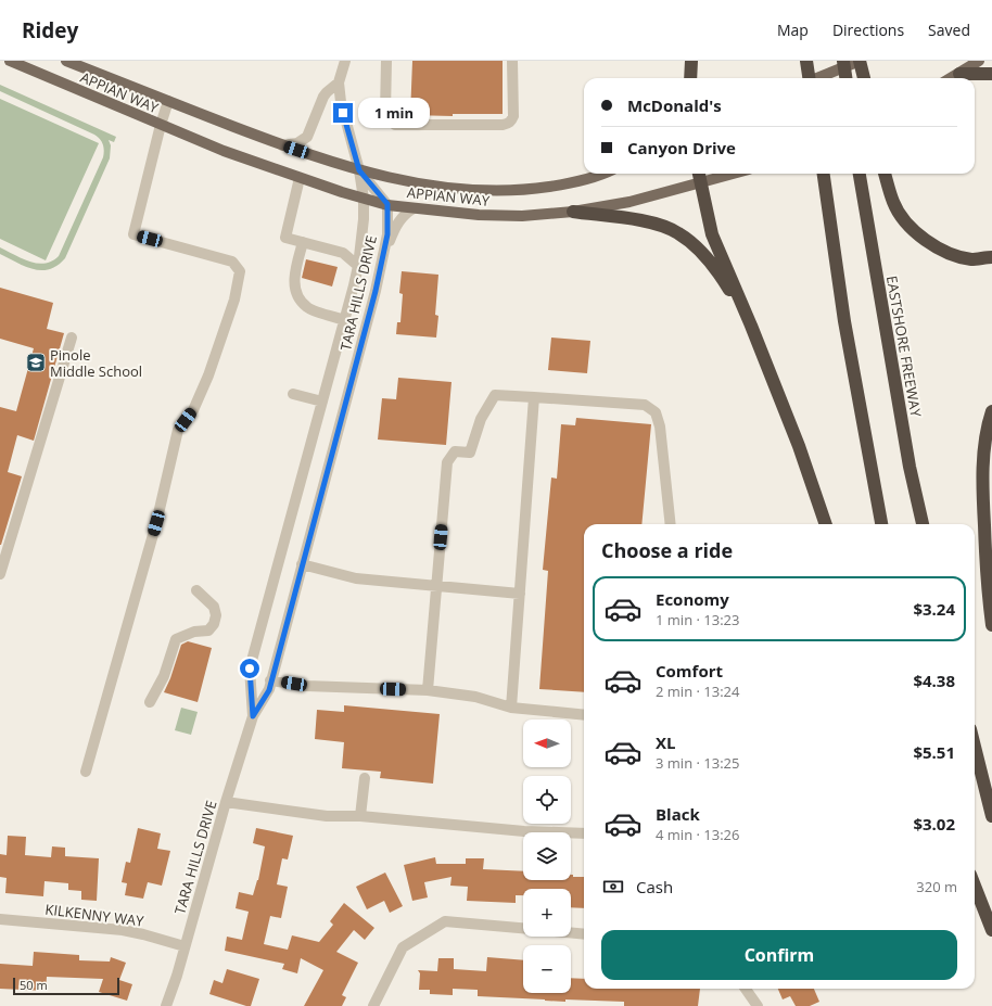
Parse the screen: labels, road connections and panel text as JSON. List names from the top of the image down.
{
  "streets": {
    "highway": ["EASTSHORE FREEWAY"],
    "main road": ["APPIAN WAY"],
    "street": ["TARA HILLS DRIVE", "KILKENNY WAY"]
  },
  "crossings": [
    ["APPIAN WAY", "TARA HILLS DRIVE"],
    ["TARA HILLS DRIVE", "KILKENNY WAY"]
  ],
  "places": {
    "school or university": ["Pinole Middle School"]
  },
  "scale_bar": "50 m",
  "north": "left",
  "page": {
    "header": "Ridey",
    "nav": ["Map", "Directions", "Saved"],
    "banner": ["McDonald's", "Canyon Drive"],
    "bubble": "1 min",
    "heading": "Choose a ride",
    "list": [
      {
        "name": "Economy",
        "note": "1 min · 13:23",
        "value": "$3.24"
      },
      {
        "name": "Comfort",
        "note": "2 min · 13:24",
        "value": "$4.38"
      },
      {
        "name": "XL",
        "note": "3 min · 13:25",
        "value": "$5.51"
      },
      {
        "name": "Black",
        "note": "4 min · 13:26",
        "value": "$3.02"
      }
    ],
    "map_buttons": ["+", "−"],
    "pay": ["Cash", "320 m"],
    "buttons": "Confirm",
    "scale": "50 m"
  }
}
